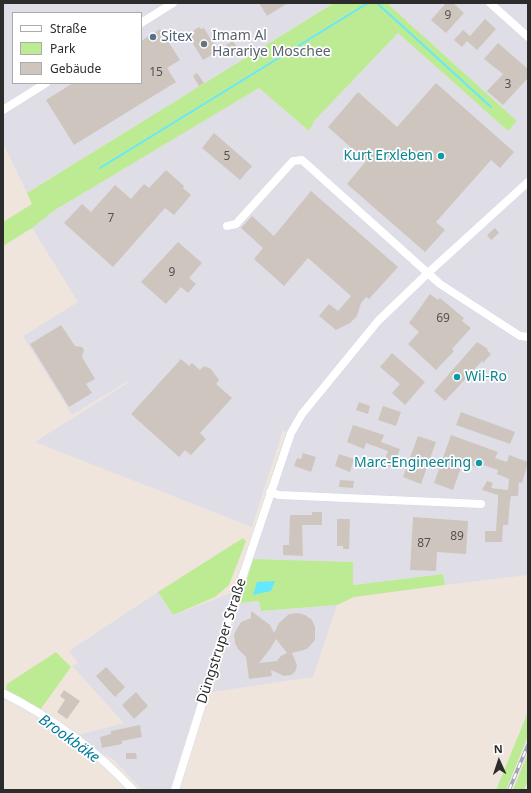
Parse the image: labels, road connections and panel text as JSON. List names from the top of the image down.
{
  "streets": {
    "street": ["Düngstruper Straße"]
  },
  "water": ["Brookbäke"],
  "places": [
    "Sitex",
    "Imam Al Harariye Moschee",
    "Kurt Erxleben",
    "Wil-Ro",
    "Marc-Engineering"
  ],
  "house_numbers": [
    "9",
    "15",
    "3",
    "5",
    "7",
    "9",
    "69",
    "89",
    "87"
  ],
  "legend": ["Straße", "Park", "Gebäude"],
  "north": "top"
}
